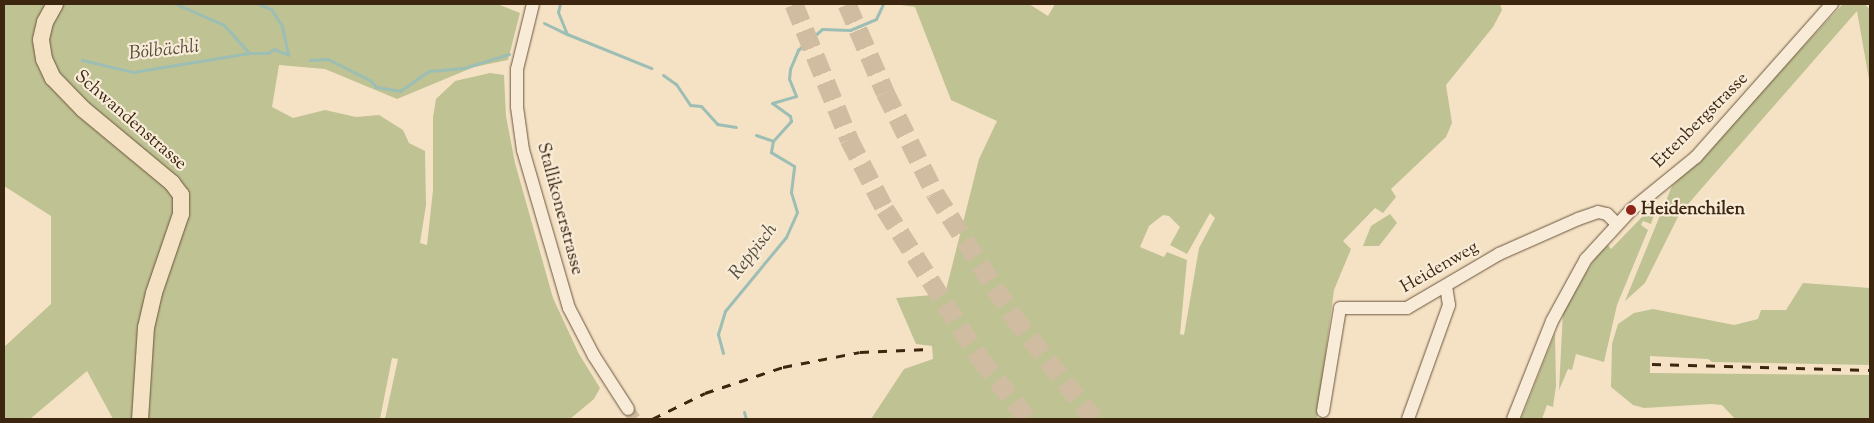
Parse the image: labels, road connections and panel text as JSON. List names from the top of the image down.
{
  "streets": {
    "main road": ["Schwandenstrasse"],
    "street": ["Ettenbergstrasse", "Stallikonerstrasse", "Heidenweg"]
  },
  "crossings": [
    ["Ettenbergstrasse", "Heidenweg"]
  ],
  "water": ["Bölbächli", "Reppisch"],
  "places": ["Heidenchilen"]
}
